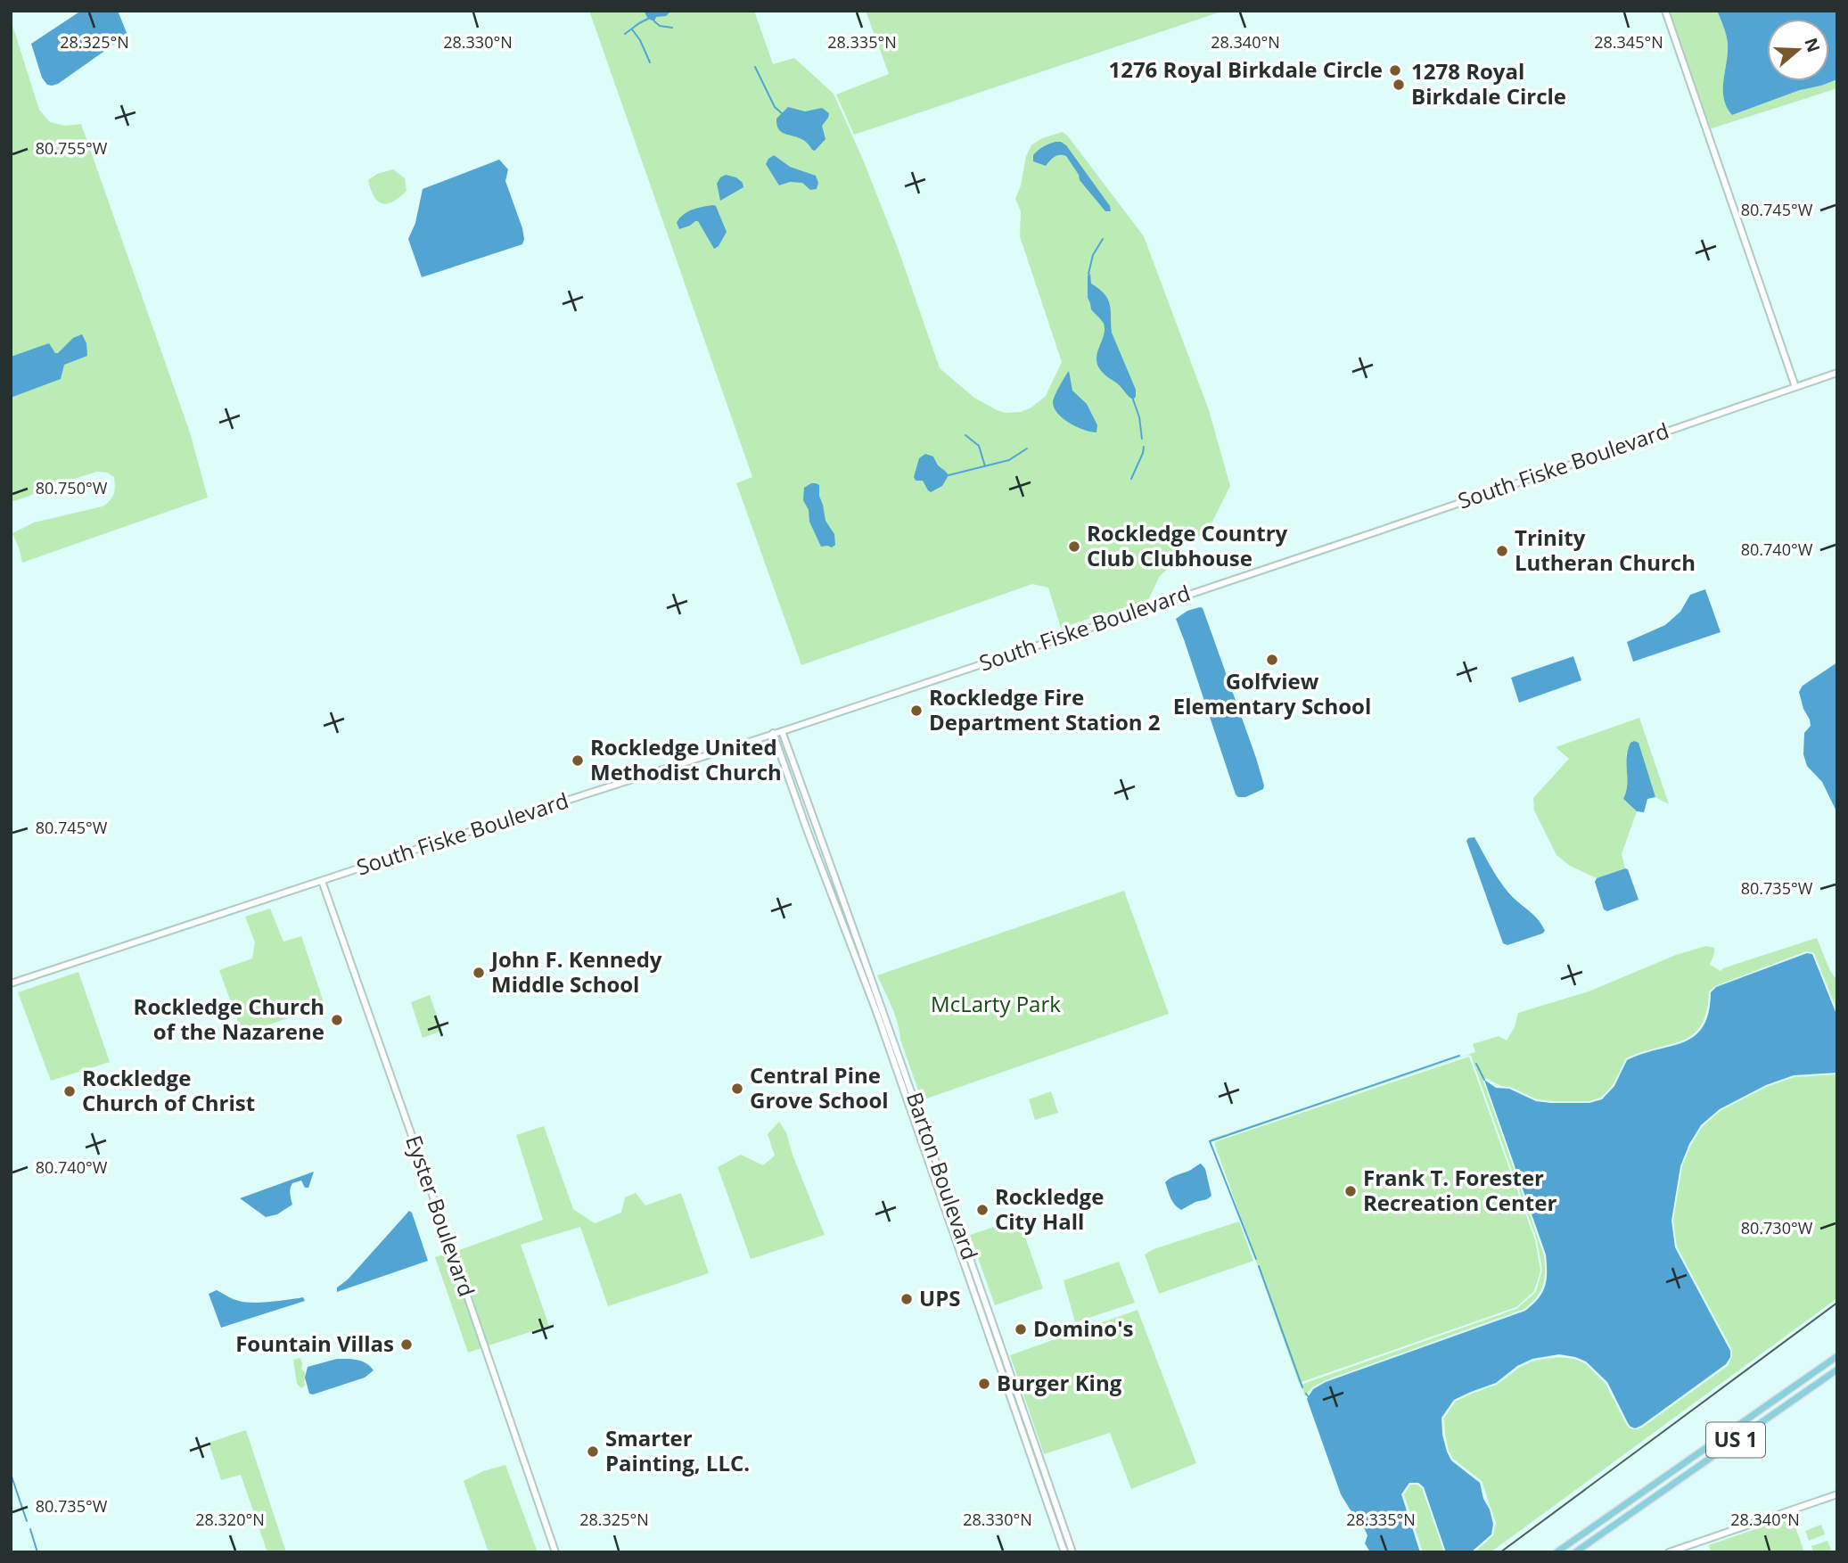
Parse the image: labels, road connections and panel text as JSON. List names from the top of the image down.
{
  "streets": {
    "main road": [
      "South Fiske Boulevard",
      "Barton Boulevard",
      "Eyster Boulevard",
      "US 1"
    ]
  },
  "crossings": [
    ["South Fiske Boulevard", "Barton Boulevard"],
    ["South Fiske Boulevard", "Eyster Boulevard"]
  ],
  "parks": ["McLarty Park"],
  "places": [
    "1276 Royal Birkdale Circle",
    "1278 Royal Birkdale Circle",
    "Rockledge Country Club Clubhouse",
    "Trinity Lutheran Church",
    "Golfview Elementary School",
    "Rockledge Fire Department Station 2",
    "Rockledge United Methodist Church",
    "John F. Kennedy Middle School",
    "Rockledge Church of the Nazarene",
    "Central Pine Grove School",
    "Rockledge Church of Christ",
    "Frank T. Forester Recreation Center",
    "Rockledge City Hall",
    "UPS",
    "Domino's",
    "Fountain Villas",
    "Burger King",
    "Smarter Painting, LLC."
  ],
  "north": "right",
  "coordinates": [
    "28.325°N",
    "28.330°N",
    "28.335°N",
    "28.340°N",
    "28.345°N",
    "80.755°W",
    "80.745°W",
    "80.750°W",
    "80.740°W",
    "80.735°W",
    "80.730°W",
    "28.320°N"
  ]
}
